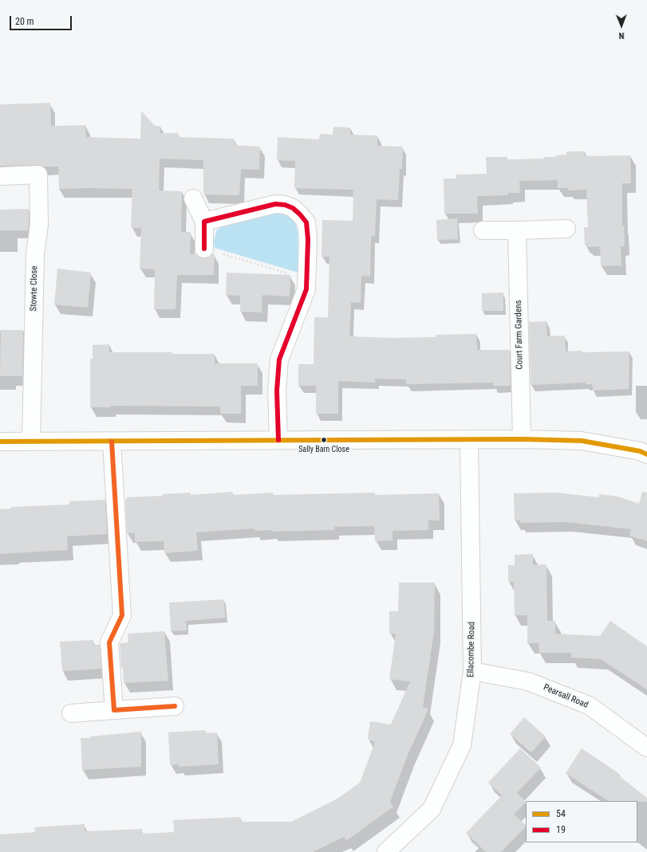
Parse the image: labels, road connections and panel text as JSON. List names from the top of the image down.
{
  "streets": {
    "street": [
      "Stowte Close",
      "Court Farm Gardens",
      "Ellacombe Road",
      "Pearsall Road"
    ]
  },
  "crossings": [
    ["Ellacombe Road", "Pearsall Road"]
  ],
  "places": ["Sally Barn Close"],
  "lines": ["transit line 19", "transit line 54"],
  "legend": ["54", "19"],
  "scale_bar": "20 m",
  "north": "bottom"
}
